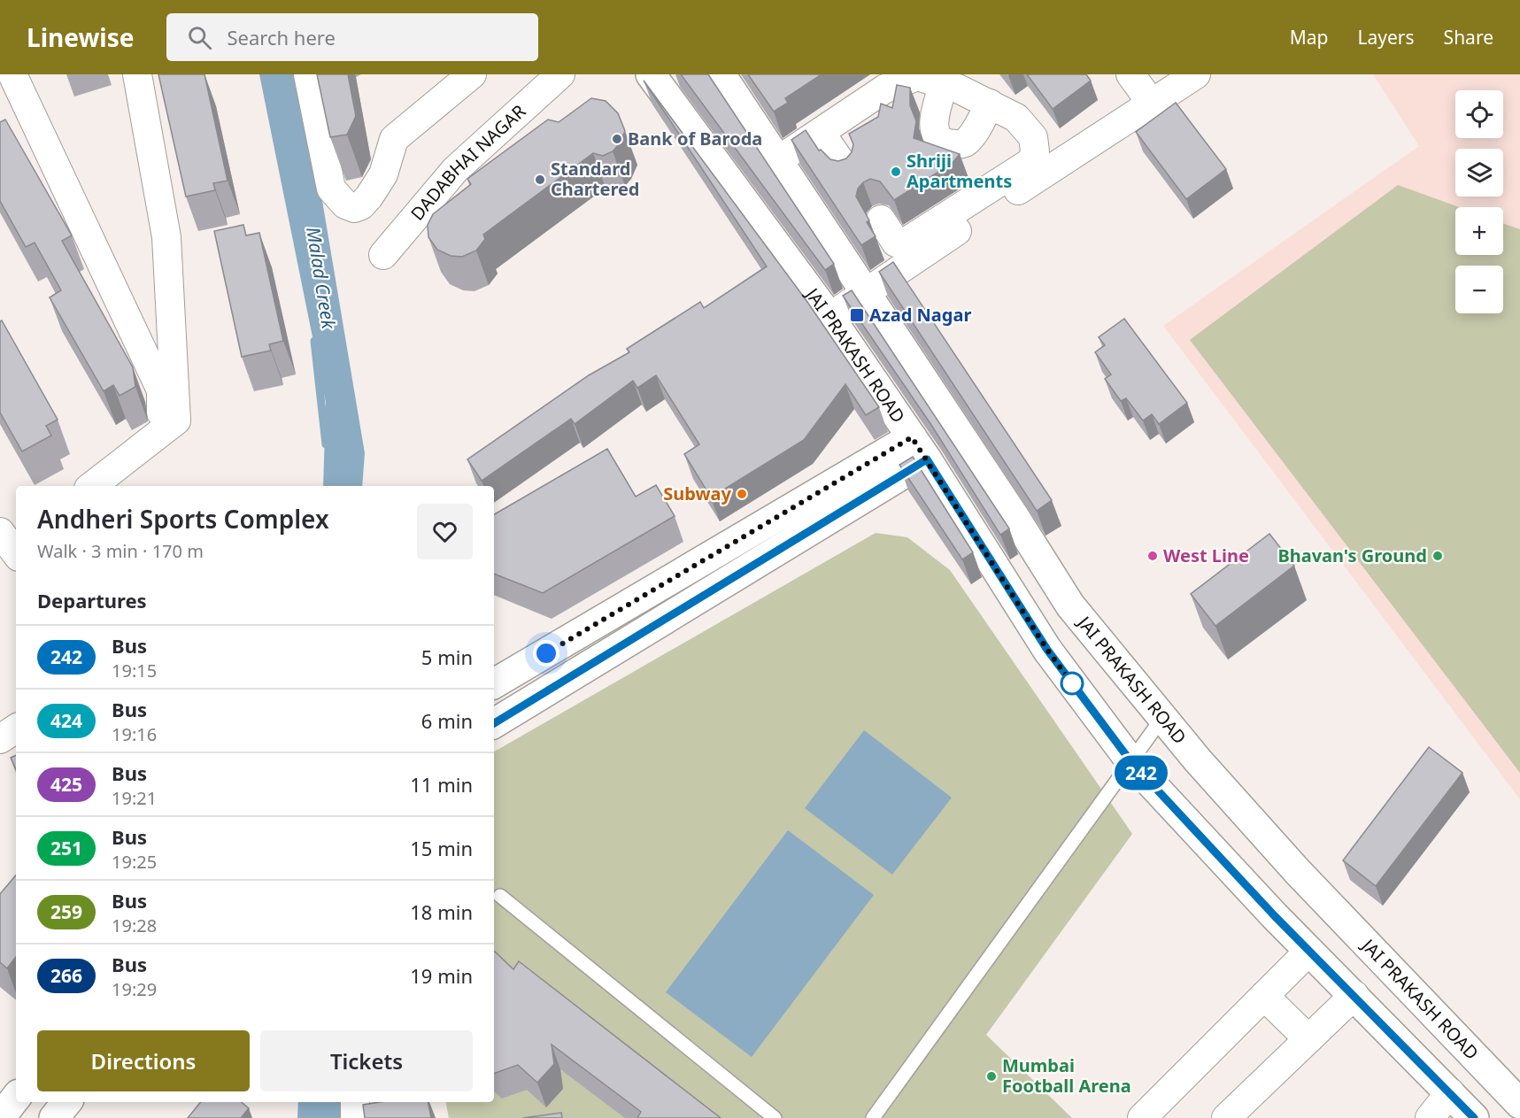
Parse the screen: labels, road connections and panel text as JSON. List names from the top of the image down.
{
  "streets": {
    "main road": ["JAI PRAKASH ROAD"],
    "street": ["DADABHAI NAGAR"]
  },
  "water": ["Malad Creek"],
  "places": {
    "other": [
      "Bank of Baroda",
      "Shriji Apartments",
      "Standard Chartered",
      "Subway",
      "West Line",
      "Bhavan's Ground",
      "Mumbai Football Arena"
    ],
    "transit": ["Azad Nagar"]
  },
  "lines": ["bus line 242"],
  "page": {
    "header": "Linewise",
    "search": "Search here",
    "nav": ["Map", "Layers", "Share"],
    "on_map": "242",
    "map_buttons": ["+", "−"],
    "heading": [
      ["Andheri Sports Complex", "Walk · 3 min · 170 m"],
      "Departures"
    ],
    "list": [
      {
        "mark": "242",
        "name": "Bus",
        "note": "19:15",
        "value": "5 min"
      },
      {
        "mark": "424",
        "name": "Bus",
        "note": "19:16",
        "value": "6 min"
      },
      {
        "mark": "425",
        "name": "Bus",
        "note": "19:21",
        "value": "11 min"
      },
      {
        "mark": "251",
        "name": "Bus",
        "note": "19:25",
        "value": "15 min"
      },
      {
        "mark": "259",
        "name": "Bus",
        "note": "19:28",
        "value": "18 min"
      },
      {
        "mark": "266",
        "name": "Bus",
        "note": "19:29",
        "value": "19 min"
      }
    ],
    "buttons": ["Directions", "Tickets"]
  }
}
